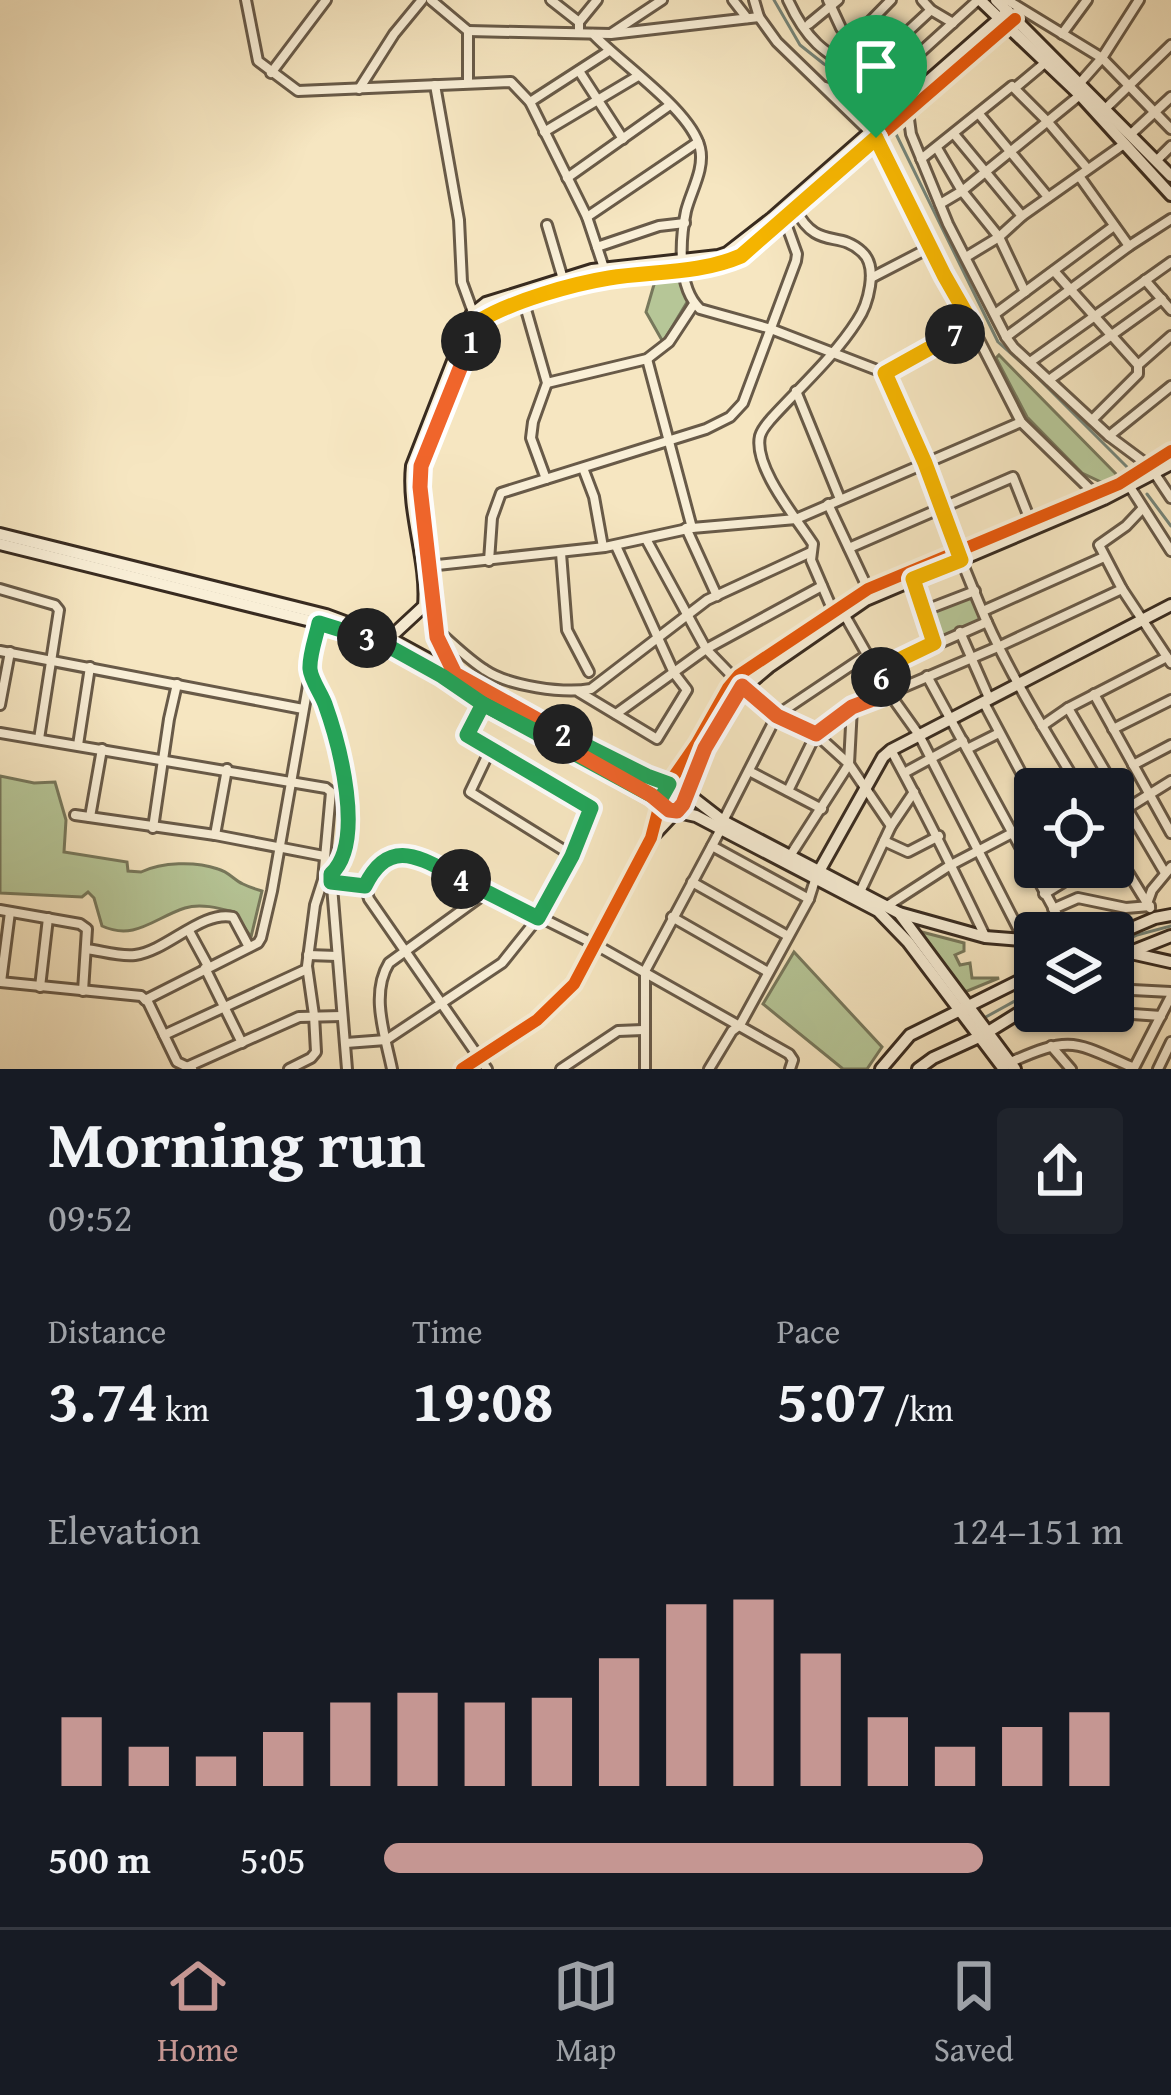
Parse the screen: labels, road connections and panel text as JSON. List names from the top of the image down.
{
  "page": {
    "pins": [
      "7",
      "1",
      "3",
      "6",
      "2",
      "4"
    ],
    "heading": ["Morning run", "09:52"],
    "stats": [
      ["Distance", "3.74 km"],
      ["Time", "19:08"],
      ["Pace", "5:07 /km"]
    ],
    "chart": ["Elevation", "124–151 m"],
    "list": [
      {
        "name": "500 m",
        "note": "5:05"
      }
    ],
    "tabs": ["Home", "Map", "Saved"]
  }
}
